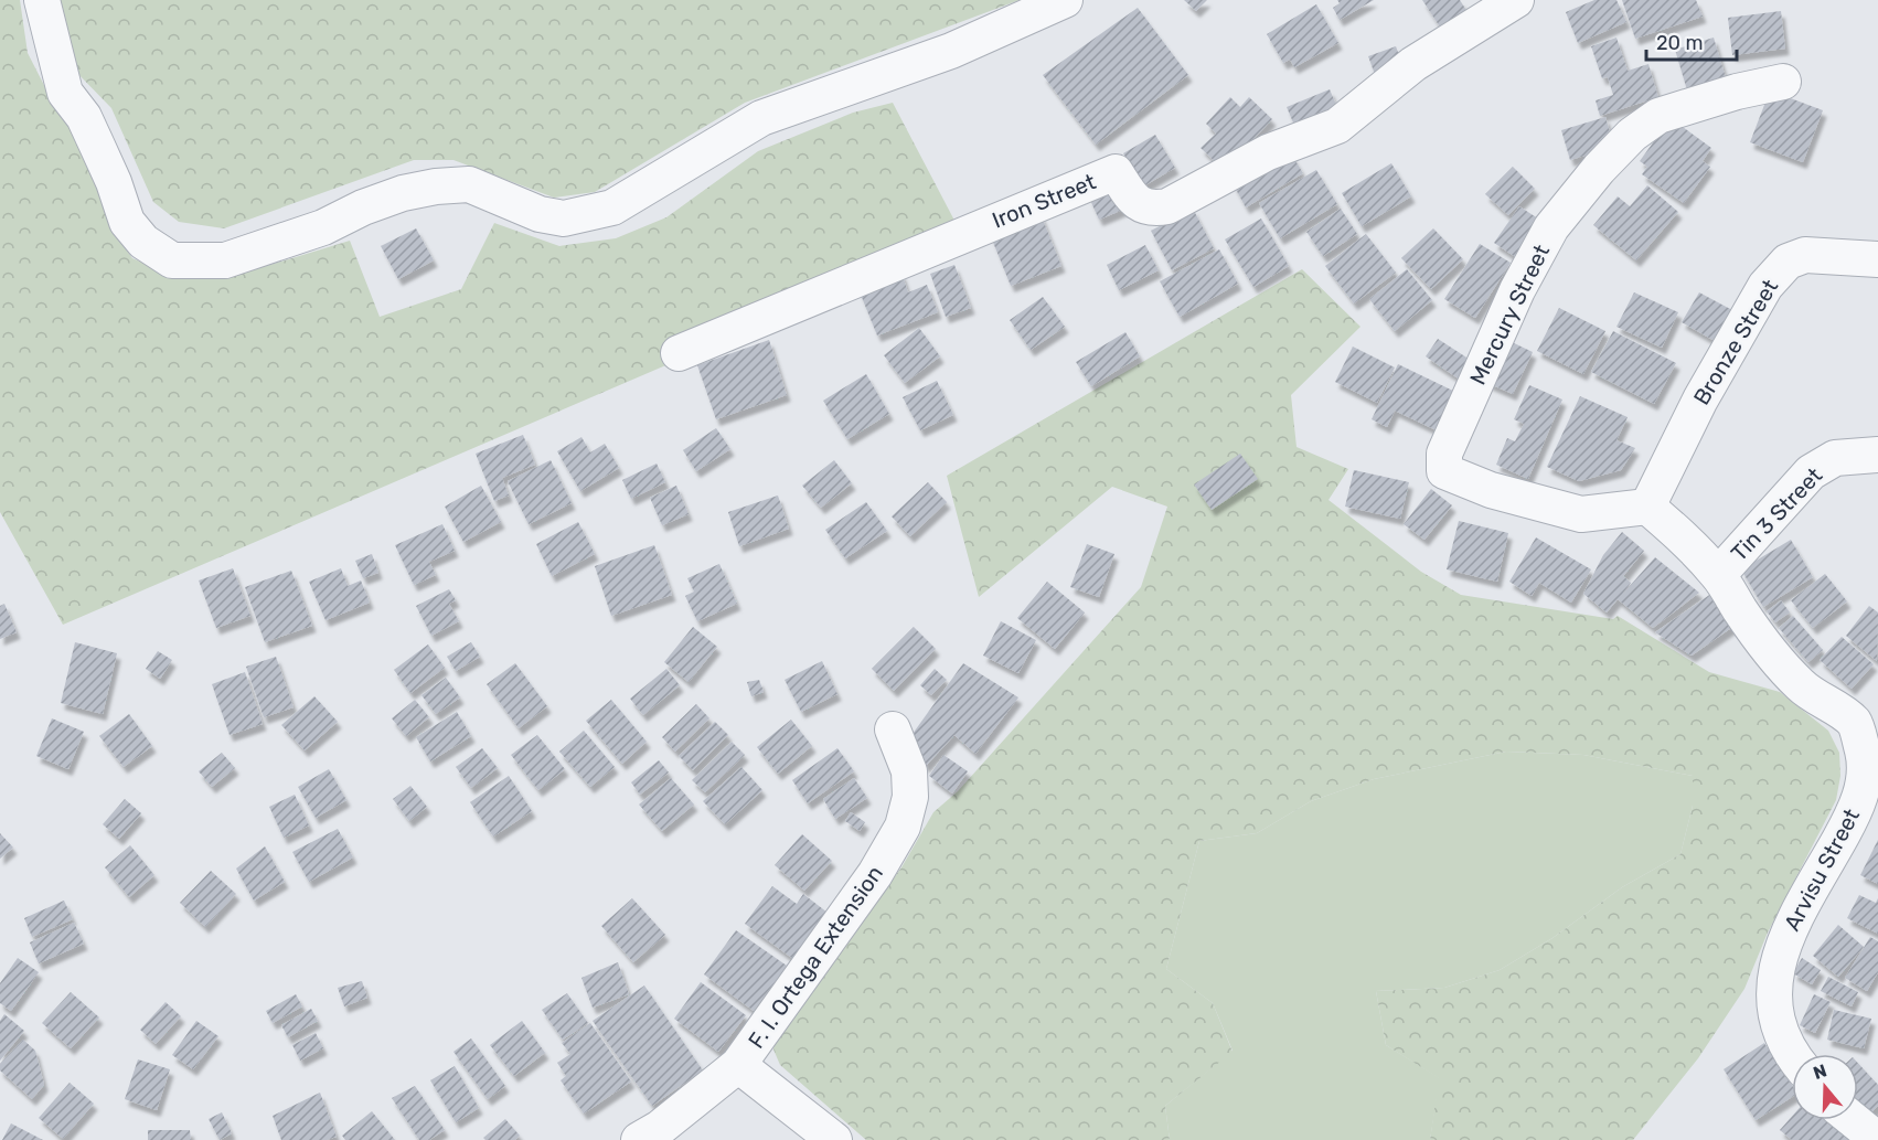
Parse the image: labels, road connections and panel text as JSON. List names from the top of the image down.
{
  "streets": {
    "street": [
      "Iron Street",
      "Mercury Street",
      "Bronze Street",
      "Tin 3 Street",
      "Arvisu Street",
      "F. I. Ortega Extension"
    ]
  },
  "crossings": [
    ["Mercury Street", "Bronze Street"],
    ["Mercury Street", "Arvisu Street"],
    ["Bronze Street", "Arvisu Street"],
    ["Tin 3 Street", "Arvisu Street"]
  ],
  "scale_bar": "20 m",
  "north": "top"
}
